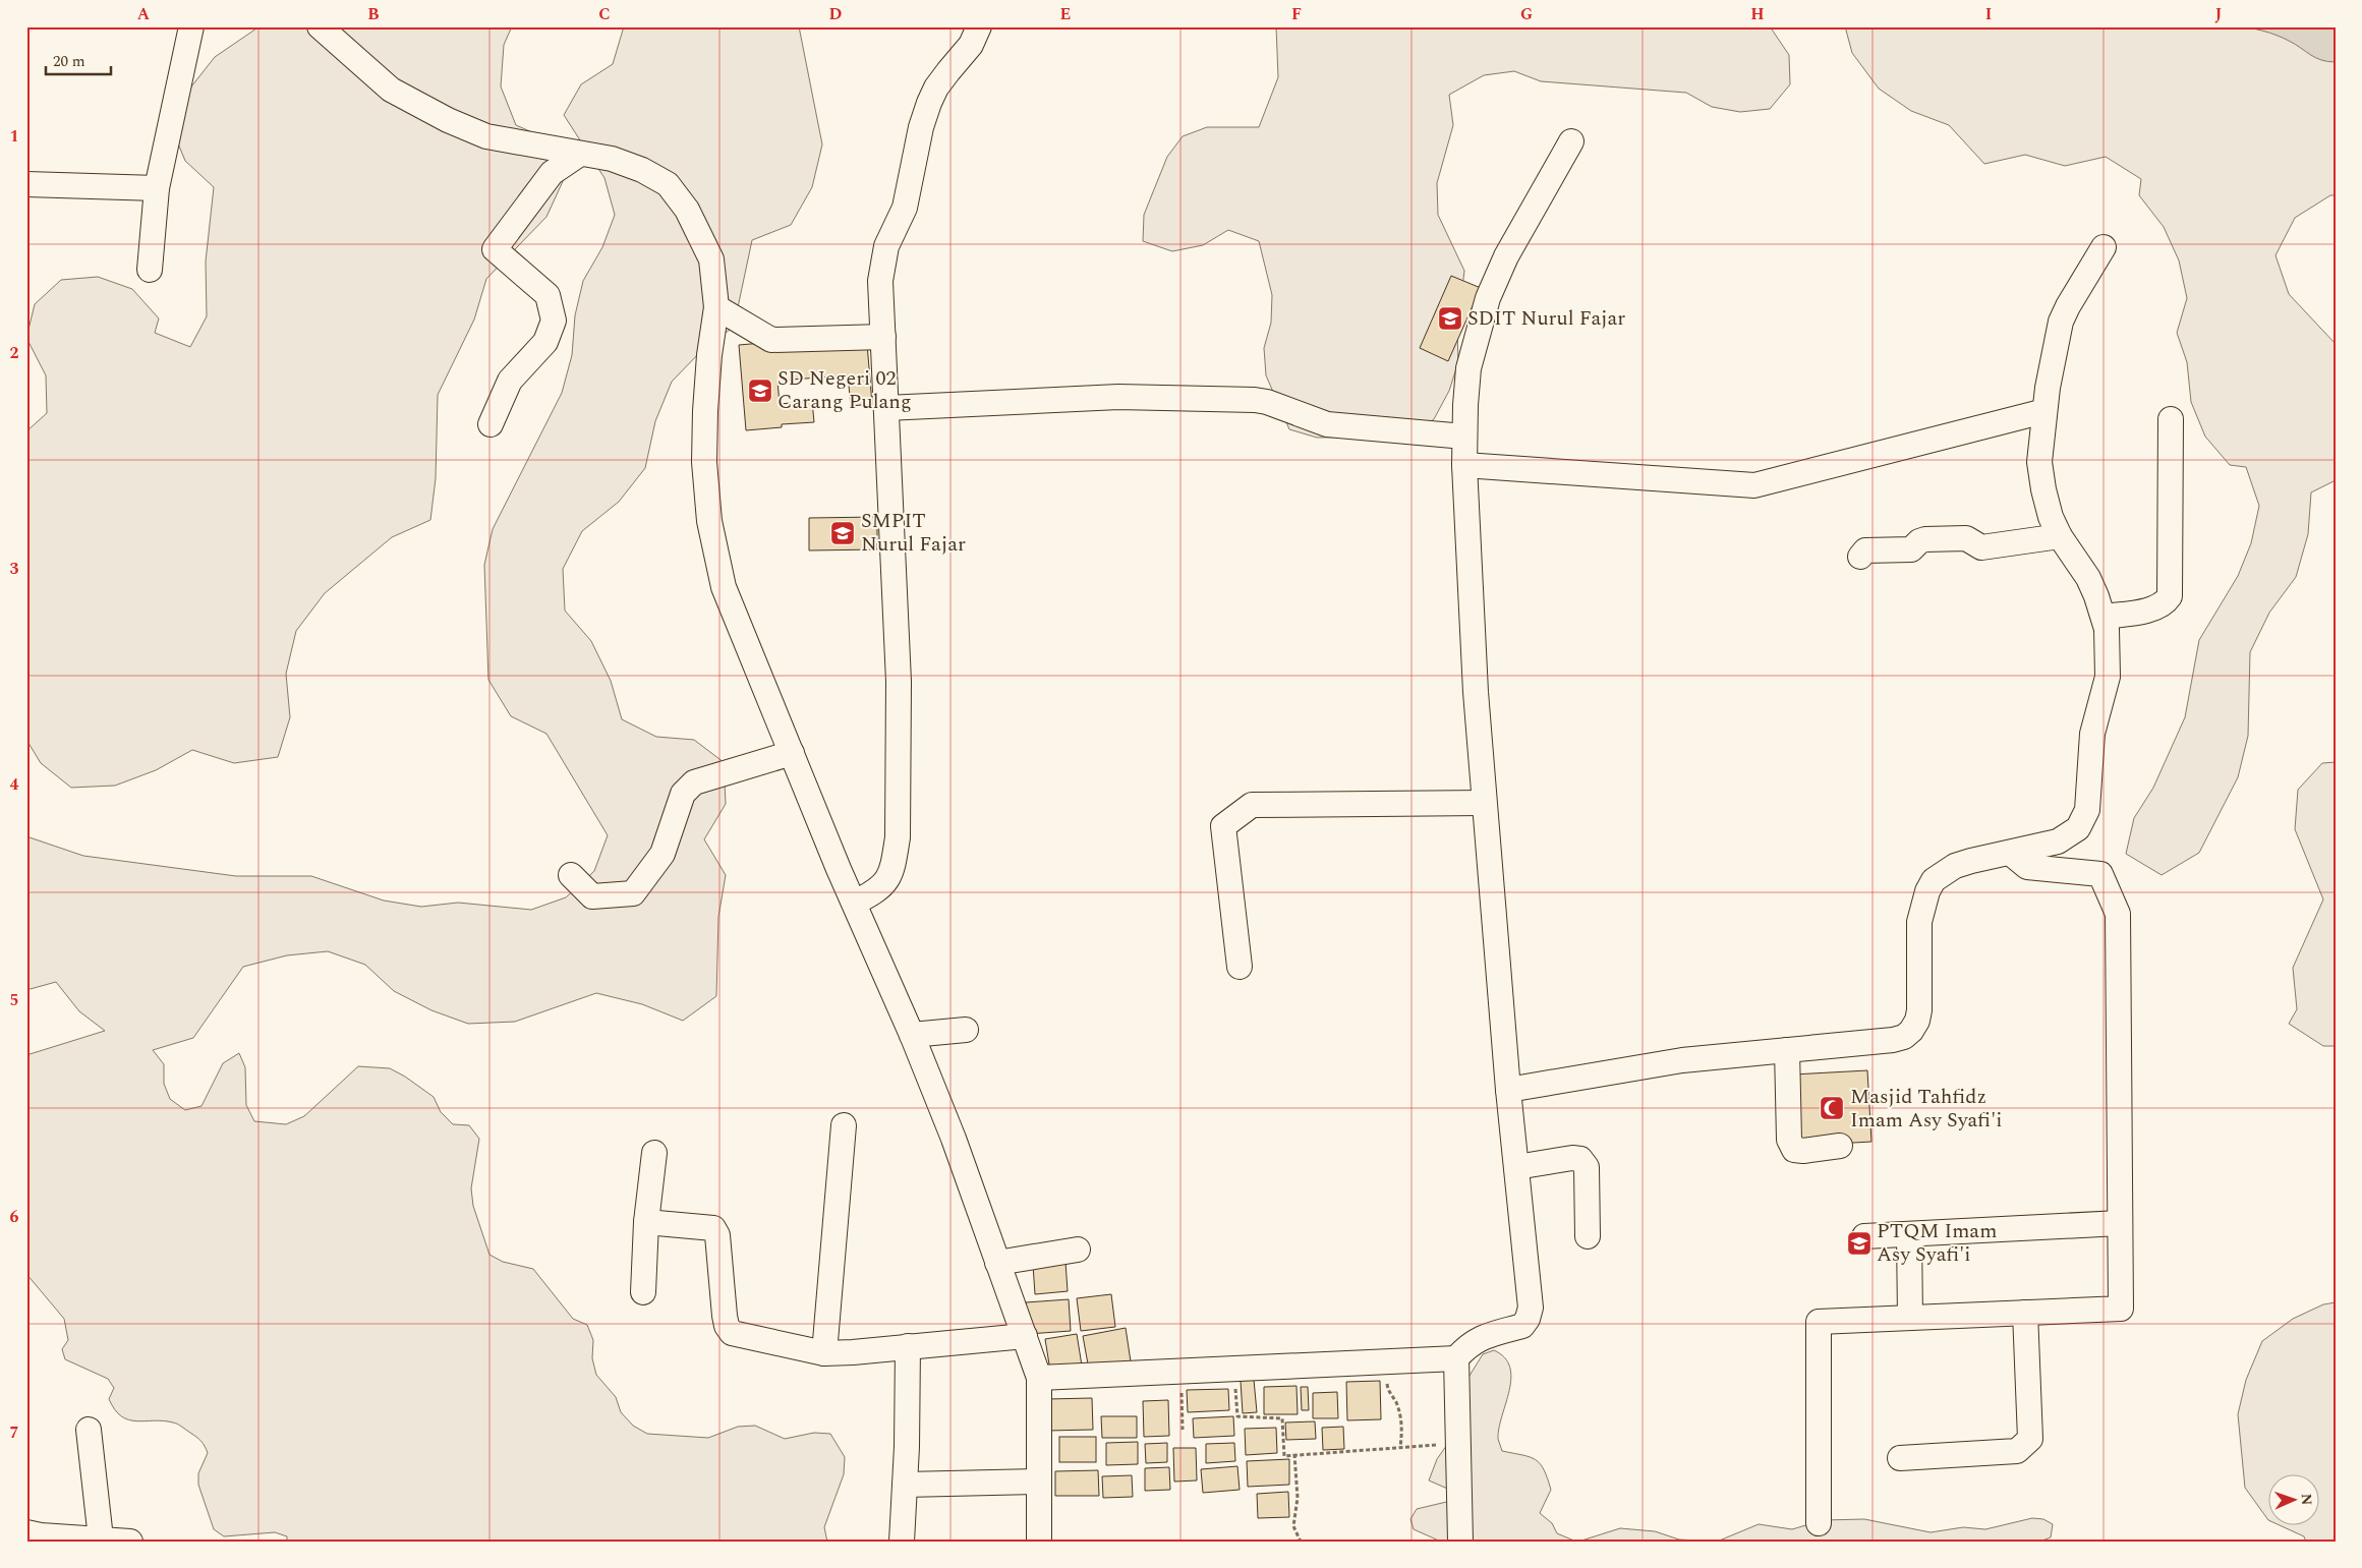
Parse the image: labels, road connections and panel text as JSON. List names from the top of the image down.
{
  "places": {
    "school or university": [
      "SDIT Nurul Fajar",
      "SD Negeri 02 Carang Pulang",
      "SMPIT Nurul Fajar",
      "PTQM Imam Asy Syafi'i"
    ],
    "mosque": ["Masjid Tahfidz Imam Asy Syafi'i"]
  },
  "scale_bar": "20 m",
  "north": "right",
  "grid": {
    "columns": [
      "A",
      "B",
      "C",
      "D",
      "E",
      "F",
      "G",
      "H",
      "I",
      "J"
    ],
    "rows": [
      "1",
      "2",
      "3",
      "4",
      "5",
      "6",
      "7"
    ]
  }
}
